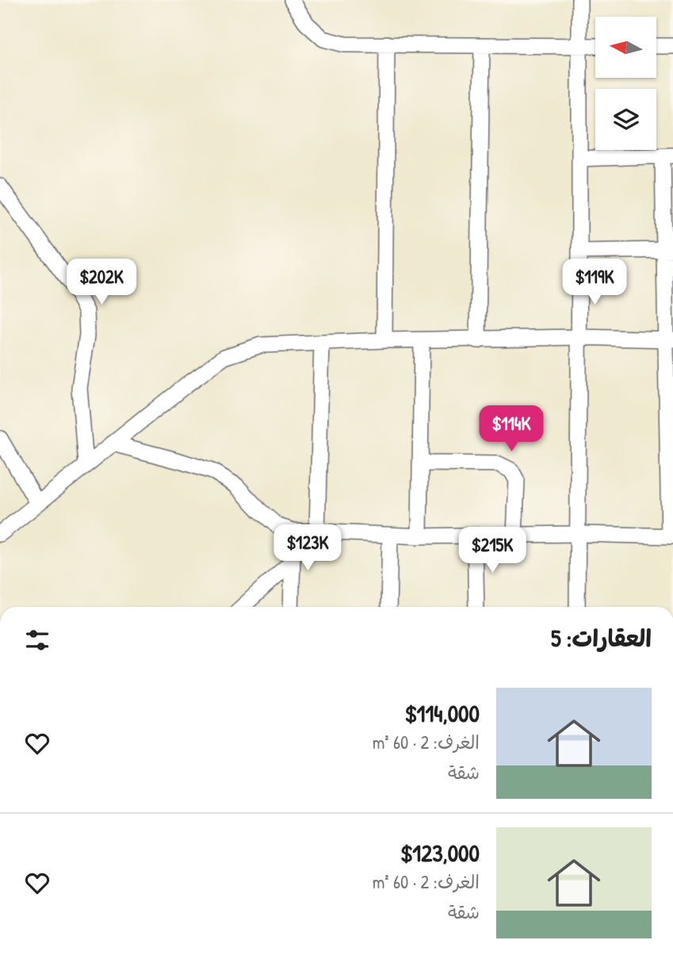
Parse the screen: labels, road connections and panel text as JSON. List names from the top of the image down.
{
  "north": "left",
  "page": {
    "price": [
      "$202K",
      "$119K",
      "$114K",
      "$123K",
      "$215K"
    ],
    "heading": "العقارات: 5",
    "list": [
      {
        "name": "$114,000",
        "note": "الغرف: 2 · 60 m² · شقة"
      },
      {
        "name": "$123,000",
        "note": "الغرف: 2 · 60 m² · شقة"
      }
    ]
  }
}
